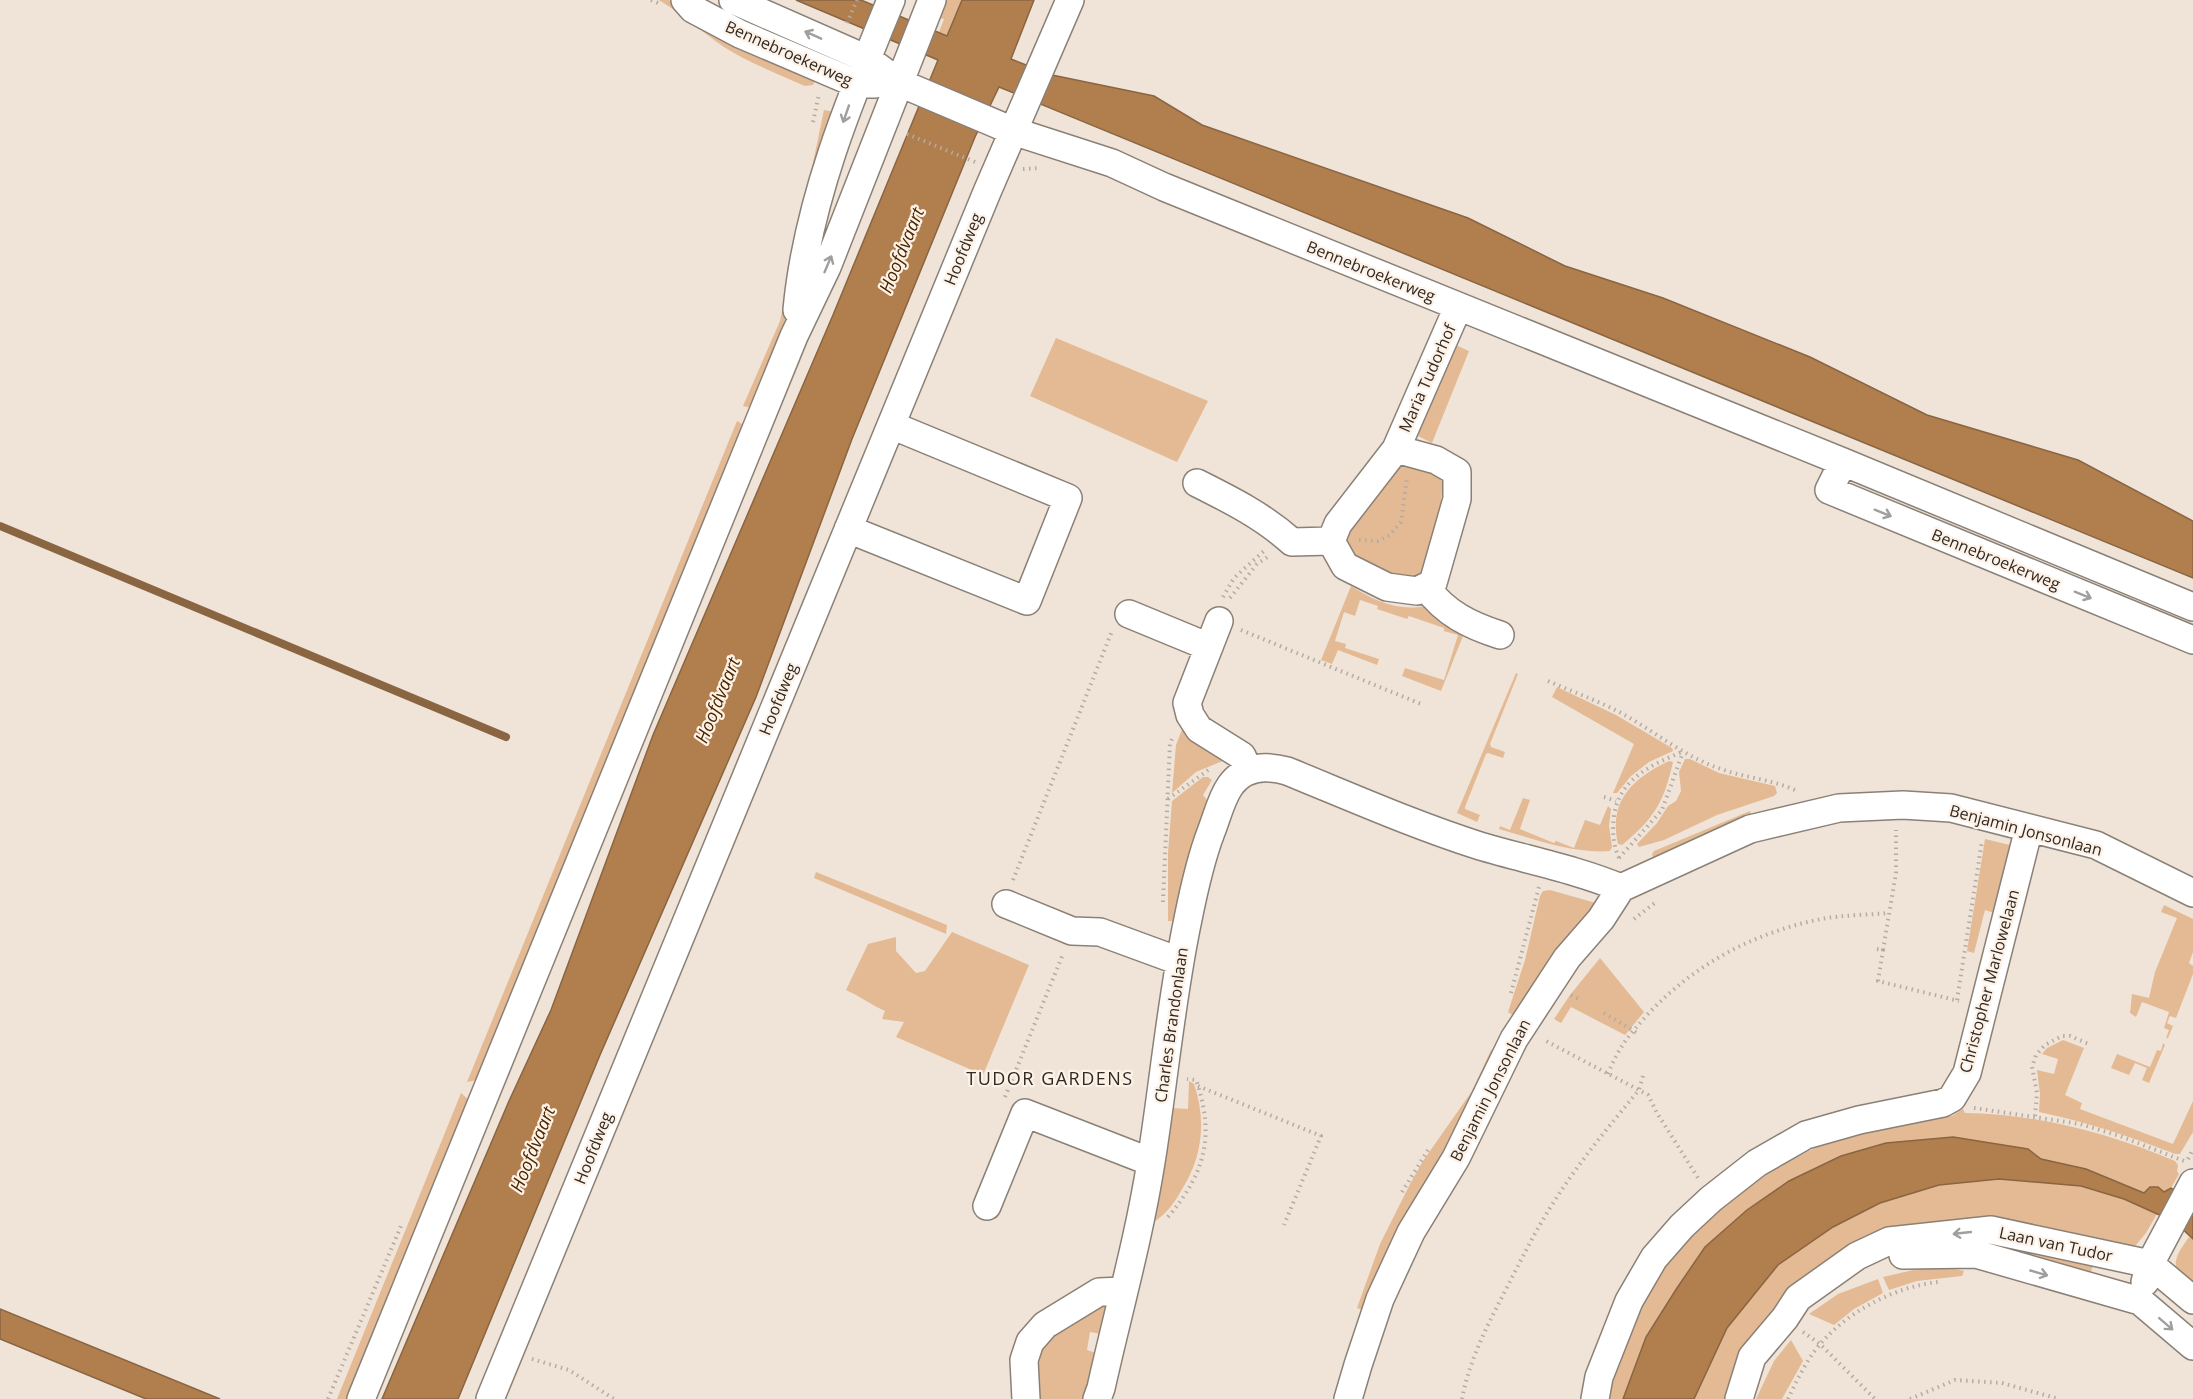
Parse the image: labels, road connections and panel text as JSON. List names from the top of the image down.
{
  "streets": {
    "street": [
      "Bennebroekerweg",
      "Hoofdweg",
      "Maria Tudorhof",
      "Benjamin Jonsonlaan",
      "Christopher Marlowelaan",
      "Charles Brandonlaan",
      "Laan van Tudor"
    ]
  },
  "crossings": [
    ["Bennebroekerweg", "Hoofdweg"],
    ["Bennebroekerweg", "Maria Tudorhof"],
    ["Benjamin Jonsonlaan", "Christopher Marlowelaan"]
  ],
  "districts": ["TUDOR GARDENS"],
  "water": ["Hoofdvaart"]
}
